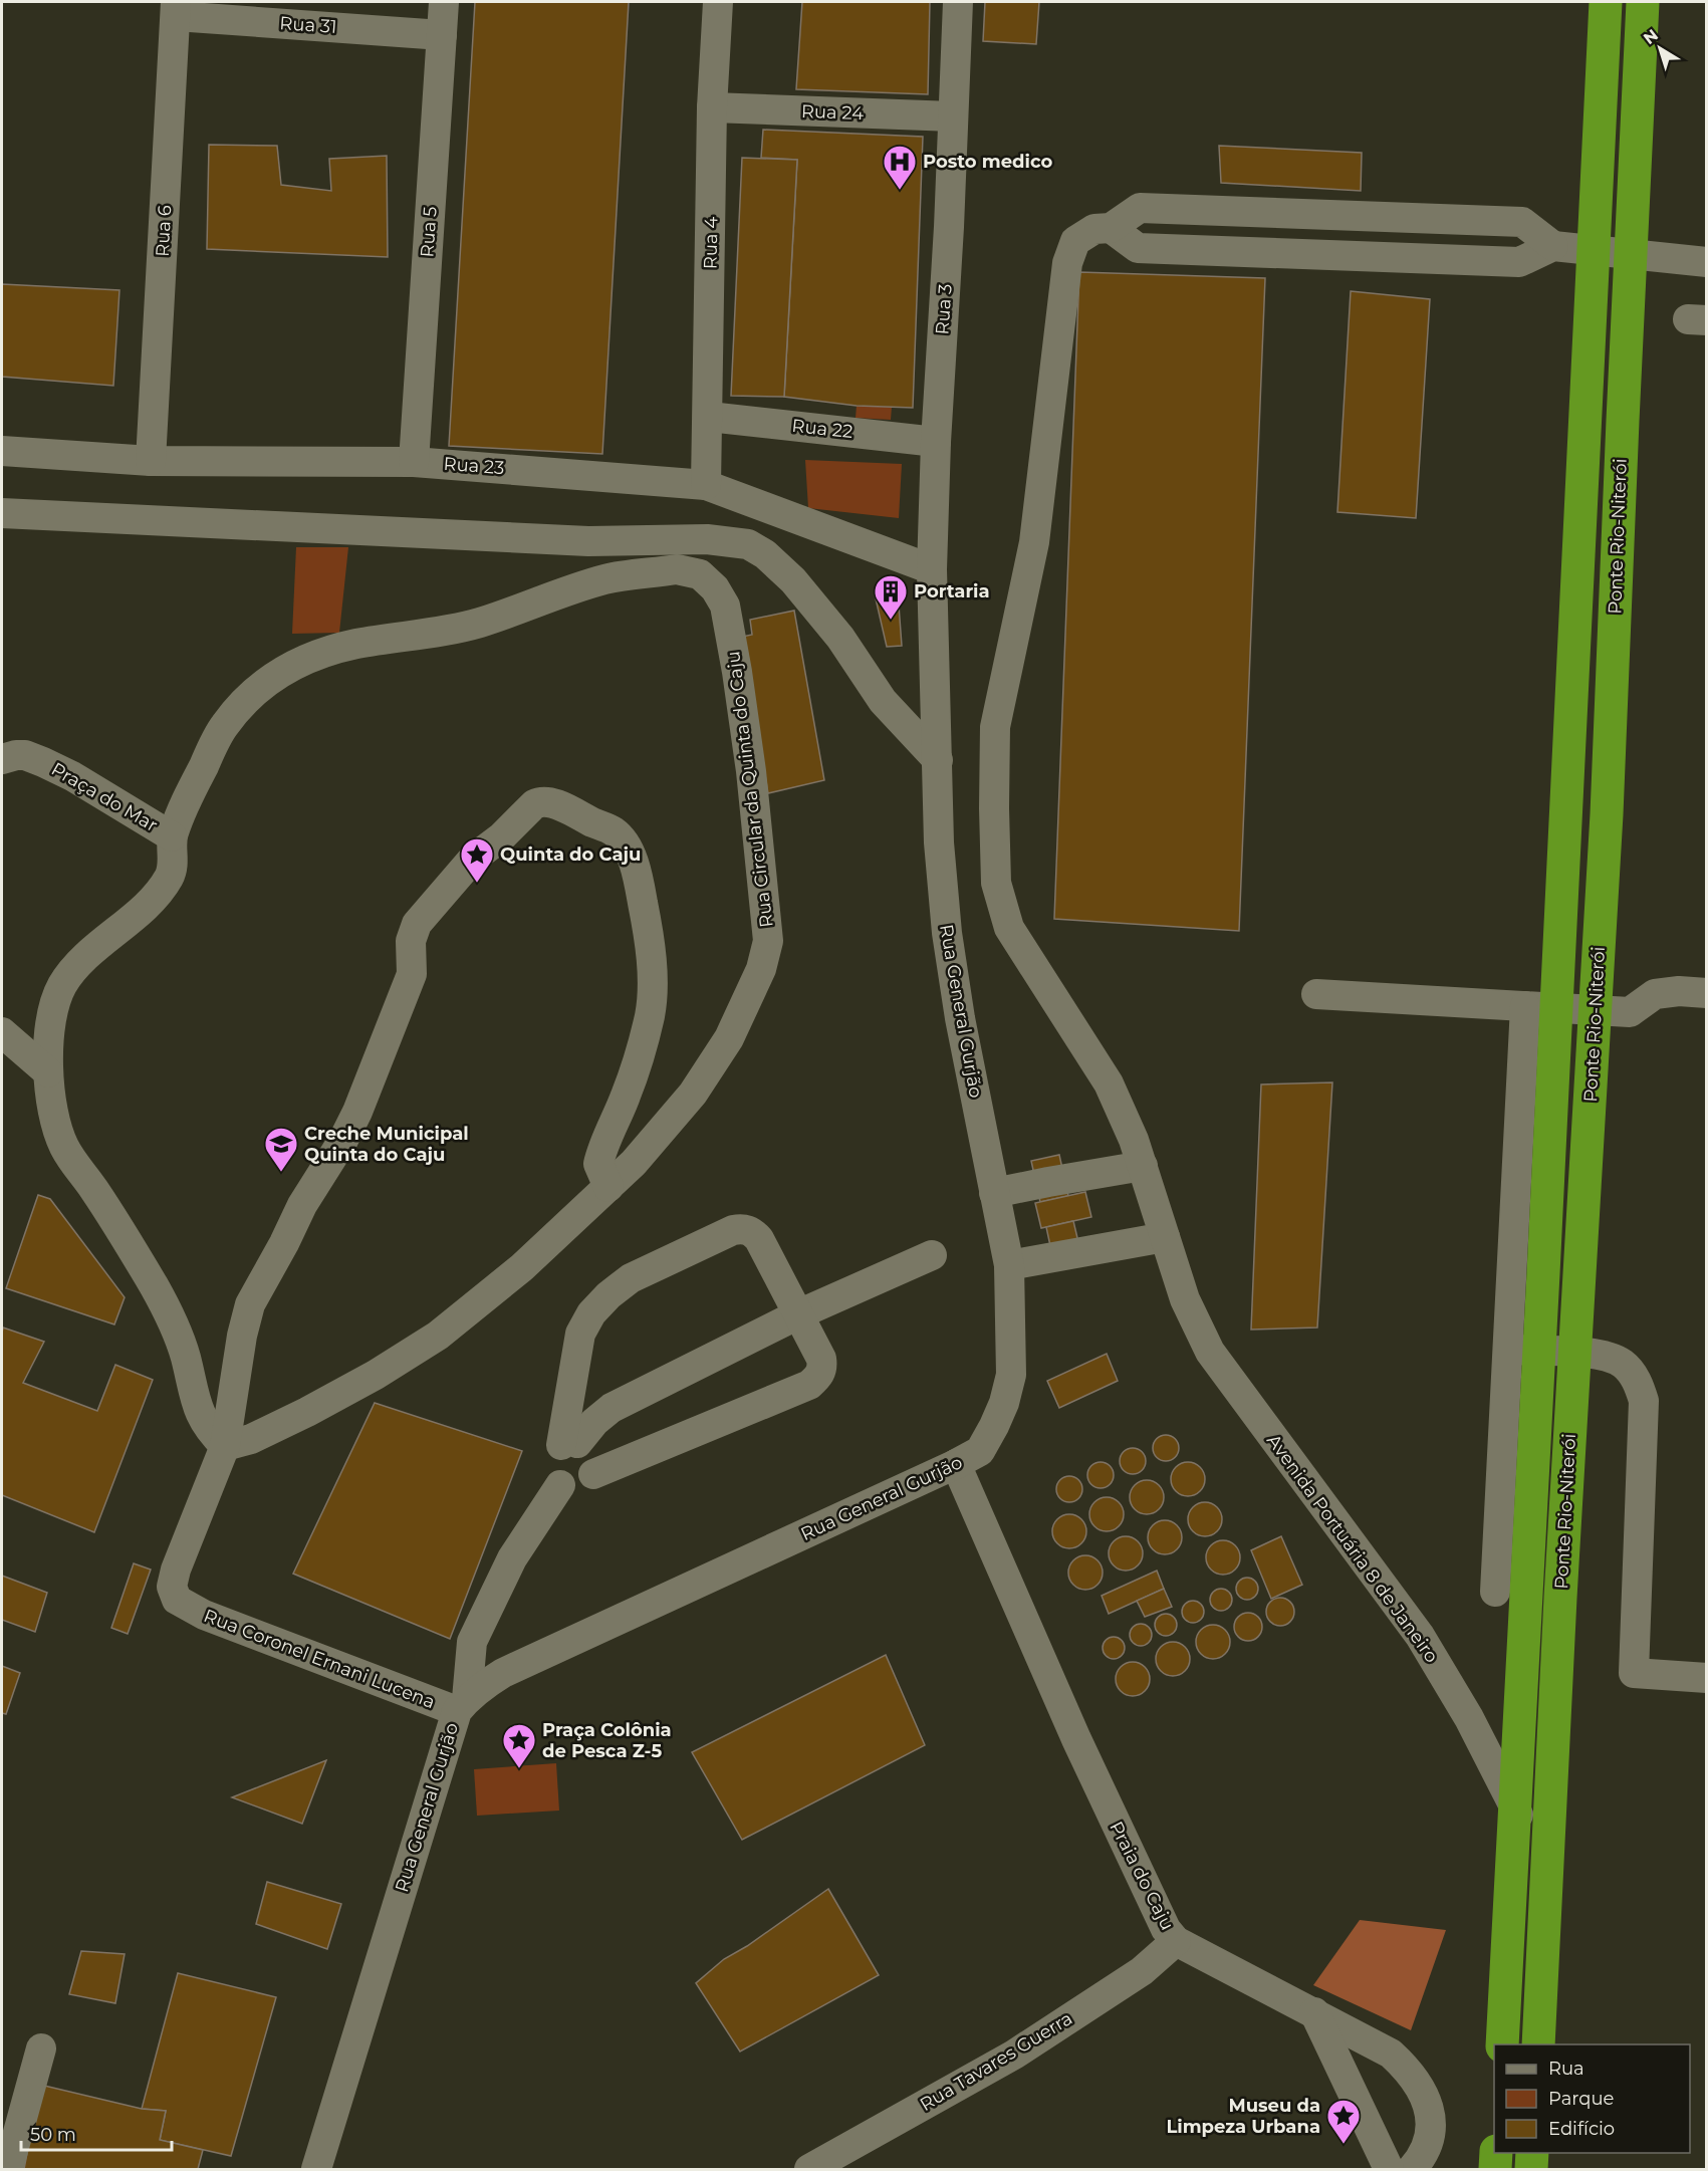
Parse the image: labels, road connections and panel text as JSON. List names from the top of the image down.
{
  "streets": {
    "highway": ["Ponte Rio-Niterói"],
    "street": [
      "Rua 31",
      "Rua 24",
      "Rua 6",
      "Rua 5",
      "Rua 4",
      "Rua 3",
      "Rua 22",
      "Rua 23",
      "Rua Circular da Quinta do Caju",
      "Praça do Mar",
      "Rua General Gurjão",
      "Avenida Portuária 8 de Janeiro",
      "Rua Coronel Ernani Lucena",
      "Praia do Caju",
      "Rua Tavares Guerra"
    ]
  },
  "crossings": [
    ["Rua 31", "Rua 6"],
    ["Rua 31", "Rua 5"],
    ["Rua 24", "Rua 4"],
    ["Rua 24", "Rua 3"],
    ["Rua 6", "Rua 23"],
    ["Rua 5", "Rua 23"],
    ["Rua 4", "Rua 22"],
    ["Rua 4", "Rua 23"],
    ["Rua 3", "Rua 22"],
    ["Rua 3", "Rua 23"],
    ["Rua 3", "Rua General Gurjão"],
    ["Rua Circular da Quinta do Caju", "Praça do Mar"],
    ["Rua Circular da Quinta do Caju", "Rua Coronel Ernani Lucena"],
    ["Rua General Gurjão", "Rua Coronel Ernani Lucena"],
    ["Rua General Gurjão", "Praia do Caju"],
    ["Praia do Caju", "Rua Tavares Guerra"]
  ],
  "places": {
    "hospital": ["Posto medico"],
    "building": ["Portaria"],
    "place": ["Quinta do Caju", "Praça Colônia de Pesca Z-5", "Museu da Limpeza Urbana"],
    "school or university": ["Creche Municipal Quinta do Caju"]
  },
  "legend": ["Rua", "Parque", "Edifício"],
  "scale_bar": "50 m",
  "north": "top left"
}
